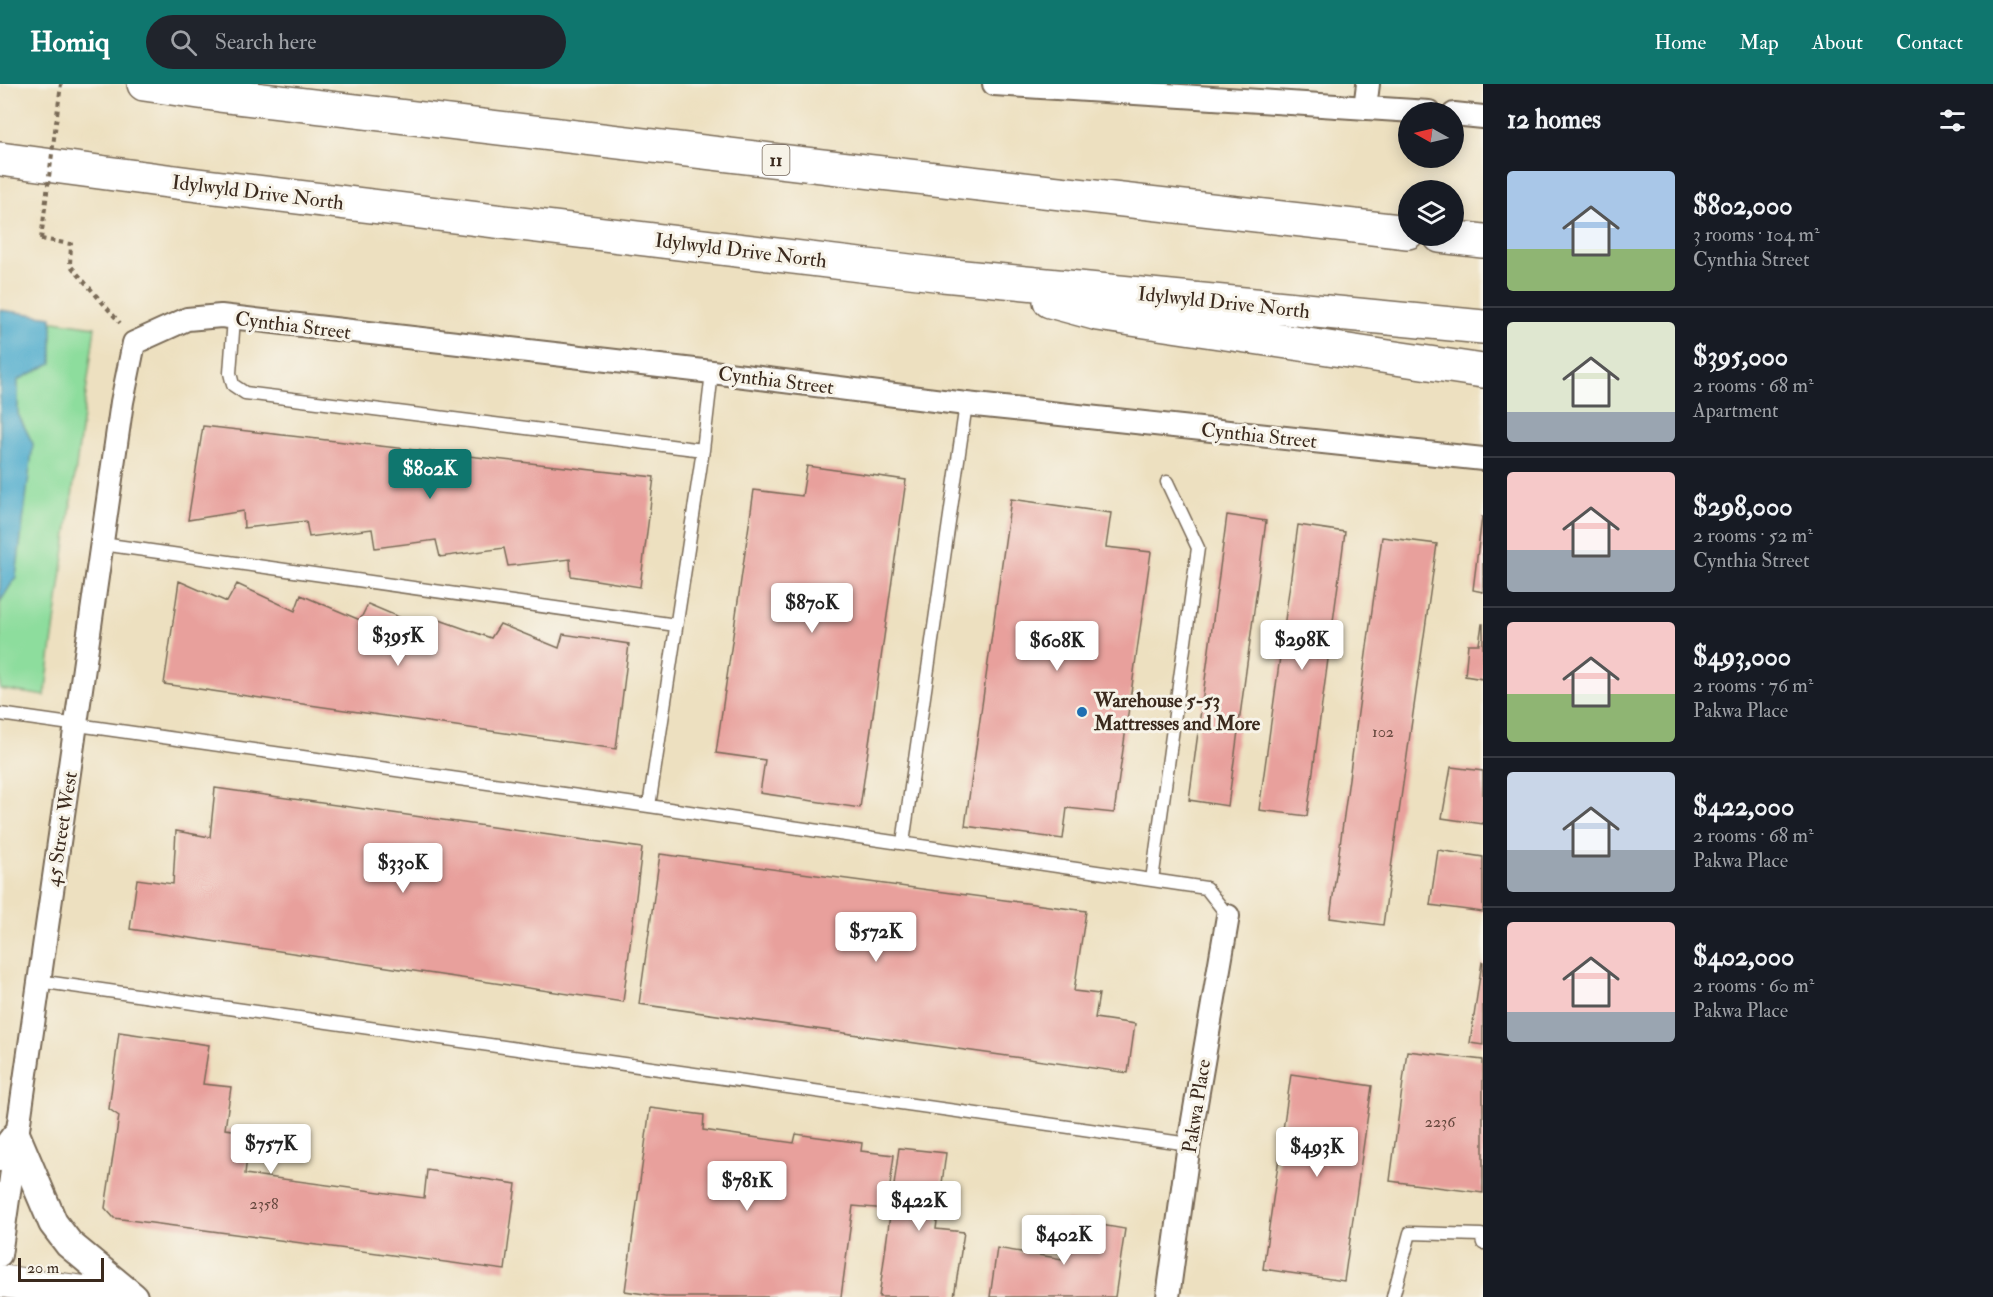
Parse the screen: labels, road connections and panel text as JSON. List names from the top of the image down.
{
  "streets": {
    "highway": ["11", "Idylwyld Drive North"],
    "street": ["Cynthia Street", "45 Street West", "Pakwa Place"]
  },
  "crossings": [
    ["Cynthia Street", "45 Street West"]
  ],
  "places": ["Warehouse 5-53 Mattresses and More"],
  "house_numbers": ["102", "2236", "2358"],
  "scale_bar": "20 m",
  "north": "left",
  "page": {
    "header": "Homiq",
    "search": "Search here",
    "nav": [
      "Home",
      "Map",
      "About",
      "Contact"
    ],
    "heading": "12 homes",
    "list": [
      {
        "name": "$802,000",
        "note": "3 rooms · 104 m² · Cynthia Street"
      },
      {
        "name": "$395,000",
        "note": "2 rooms · 68 m² · Apartment"
      },
      {
        "name": "$298,000",
        "note": "2 rooms · 52 m² · Cynthia Street"
      },
      {
        "name": "$493,000",
        "note": "2 rooms · 76 m² · Pakwa Place"
      },
      {
        "name": "$422,000",
        "note": "2 rooms · 68 m² · Pakwa Place"
      },
      {
        "name": "$402,000",
        "note": "2 rooms · 60 m² · Pakwa Place"
      }
    ],
    "price": [
      "$802K",
      "$870K",
      "$395K",
      "$298K",
      "$608K",
      "$330K",
      "$572K",
      "$757K",
      "$493K",
      "$781K",
      "$422K",
      "$402K"
    ],
    "scale": "20 m"
  }
}
